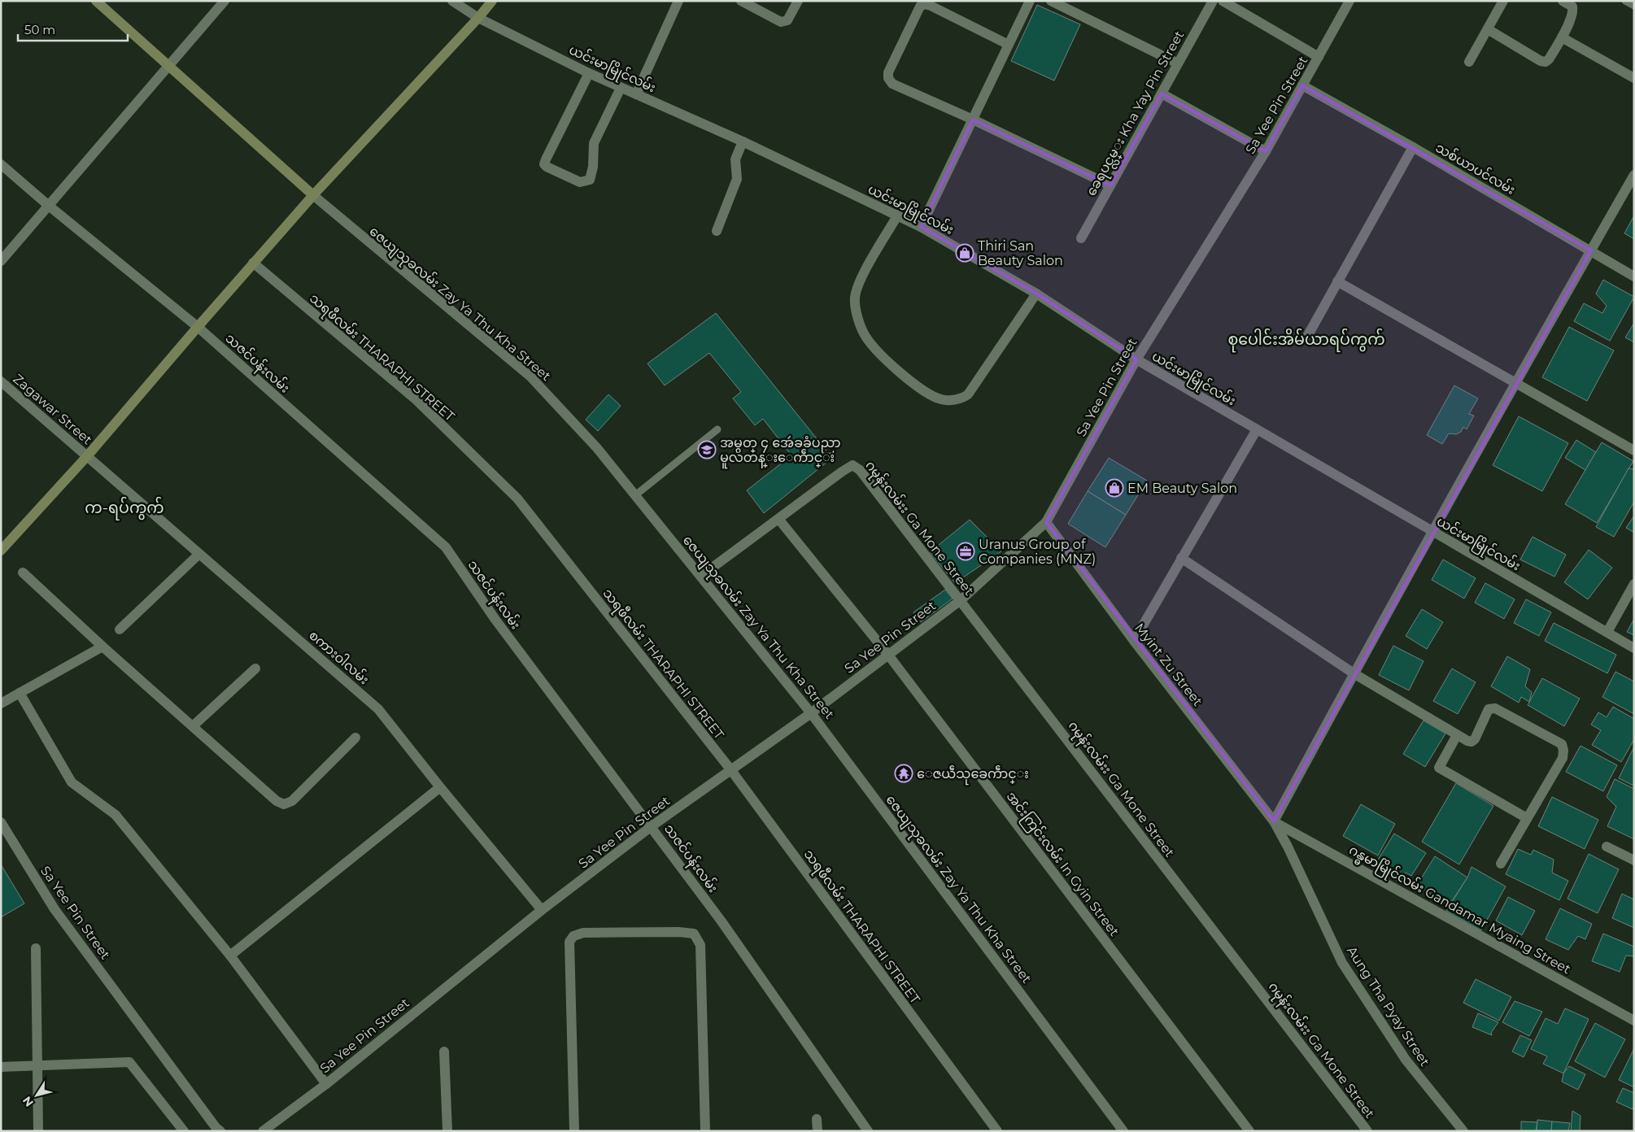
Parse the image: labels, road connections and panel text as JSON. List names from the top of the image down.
{
  "streets": {
    "street": [
      "ယင်းမာမြိုင်လမ်း",
      "Sa Yee Pin Street",
      "ခေရပင္လမ္း Kha Yay Pin Street",
      "သစ်ယာပင်လမ်း",
      "ဇေယျသုခလမ်း Zay Ya Thu Kha Street",
      "သရဖီလမ်း THARAPHI STREET",
      "သဇင်ပန်းလမ်း",
      "Zagawar Street",
      "ဂမုန်းလမ်းး Ga Mone Street",
      "စကားဝါလမ်း",
      "Myint Zu Street",
      "အင်းကြင်းလမ်း In Gyin Street",
      "ဂန္ဓမာမြိုင်လမ်း Gandamar Myaing Street",
      "Aung Tha Pyay Street"
    ]
  },
  "crossings": [
    ["ယင်းမာမြိုင်လမ်း", "Sa Yee Pin Street"],
    ["Sa Yee Pin Street", "သစ်ယာပင်လမ်း"],
    ["Sa Yee Pin Street", "ဇေယျသုခလမ်း Zay Ya Thu Kha Street"],
    ["Sa Yee Pin Street", "သရဖီလမ်း THARAPHI STREET"],
    ["Sa Yee Pin Street", "သဇင်ပန်းလမ်း"],
    ["Sa Yee Pin Street", "ဂမုန်းလမ်းး Ga Mone Street"],
    ["Sa Yee Pin Street", "စကားဝါလမ်း"],
    ["Sa Yee Pin Street", "Myint Zu Street"],
    ["Sa Yee Pin Street", "အင်းကြင်းလမ်း In Gyin Street"],
    ["Zagawar Street", "စကားဝါလမ်း"],
    ["ဂမုန်းလမ်းး Ga Mone Street", "အင်းကြင်းလမ်း In Gyin Street"],
    ["Myint Zu Street", "ဂန္ဓမာမြိုင်လမ်း Gandamar Myaing Street"],
    ["Myint Zu Street", "Aung Tha Pyay Street"],
    ["ဂန္ဓမာမြိုင်လမ်း Gandamar Myaing Street", "Aung Tha Pyay Street"]
  ],
  "districts": ["စုပေါင်းအိမ်ယာရပ်ကွက်", "က-ရပ်ကွက်"],
  "places": {
    "shop": ["Thiri San Beauty Salon", "EM Beauty Salon"],
    "school or university": ["အမွတ္ ၄ အေဴခခံပညာ မူလတန္းေကဵာင္း"],
    "office": ["Uranus Group of Companies (MNZ)"],
    "temple": ["ေဇယဵသုခေကဵာင္း"]
  },
  "scale_bar": "50 m",
  "north": "bottom left"
}
